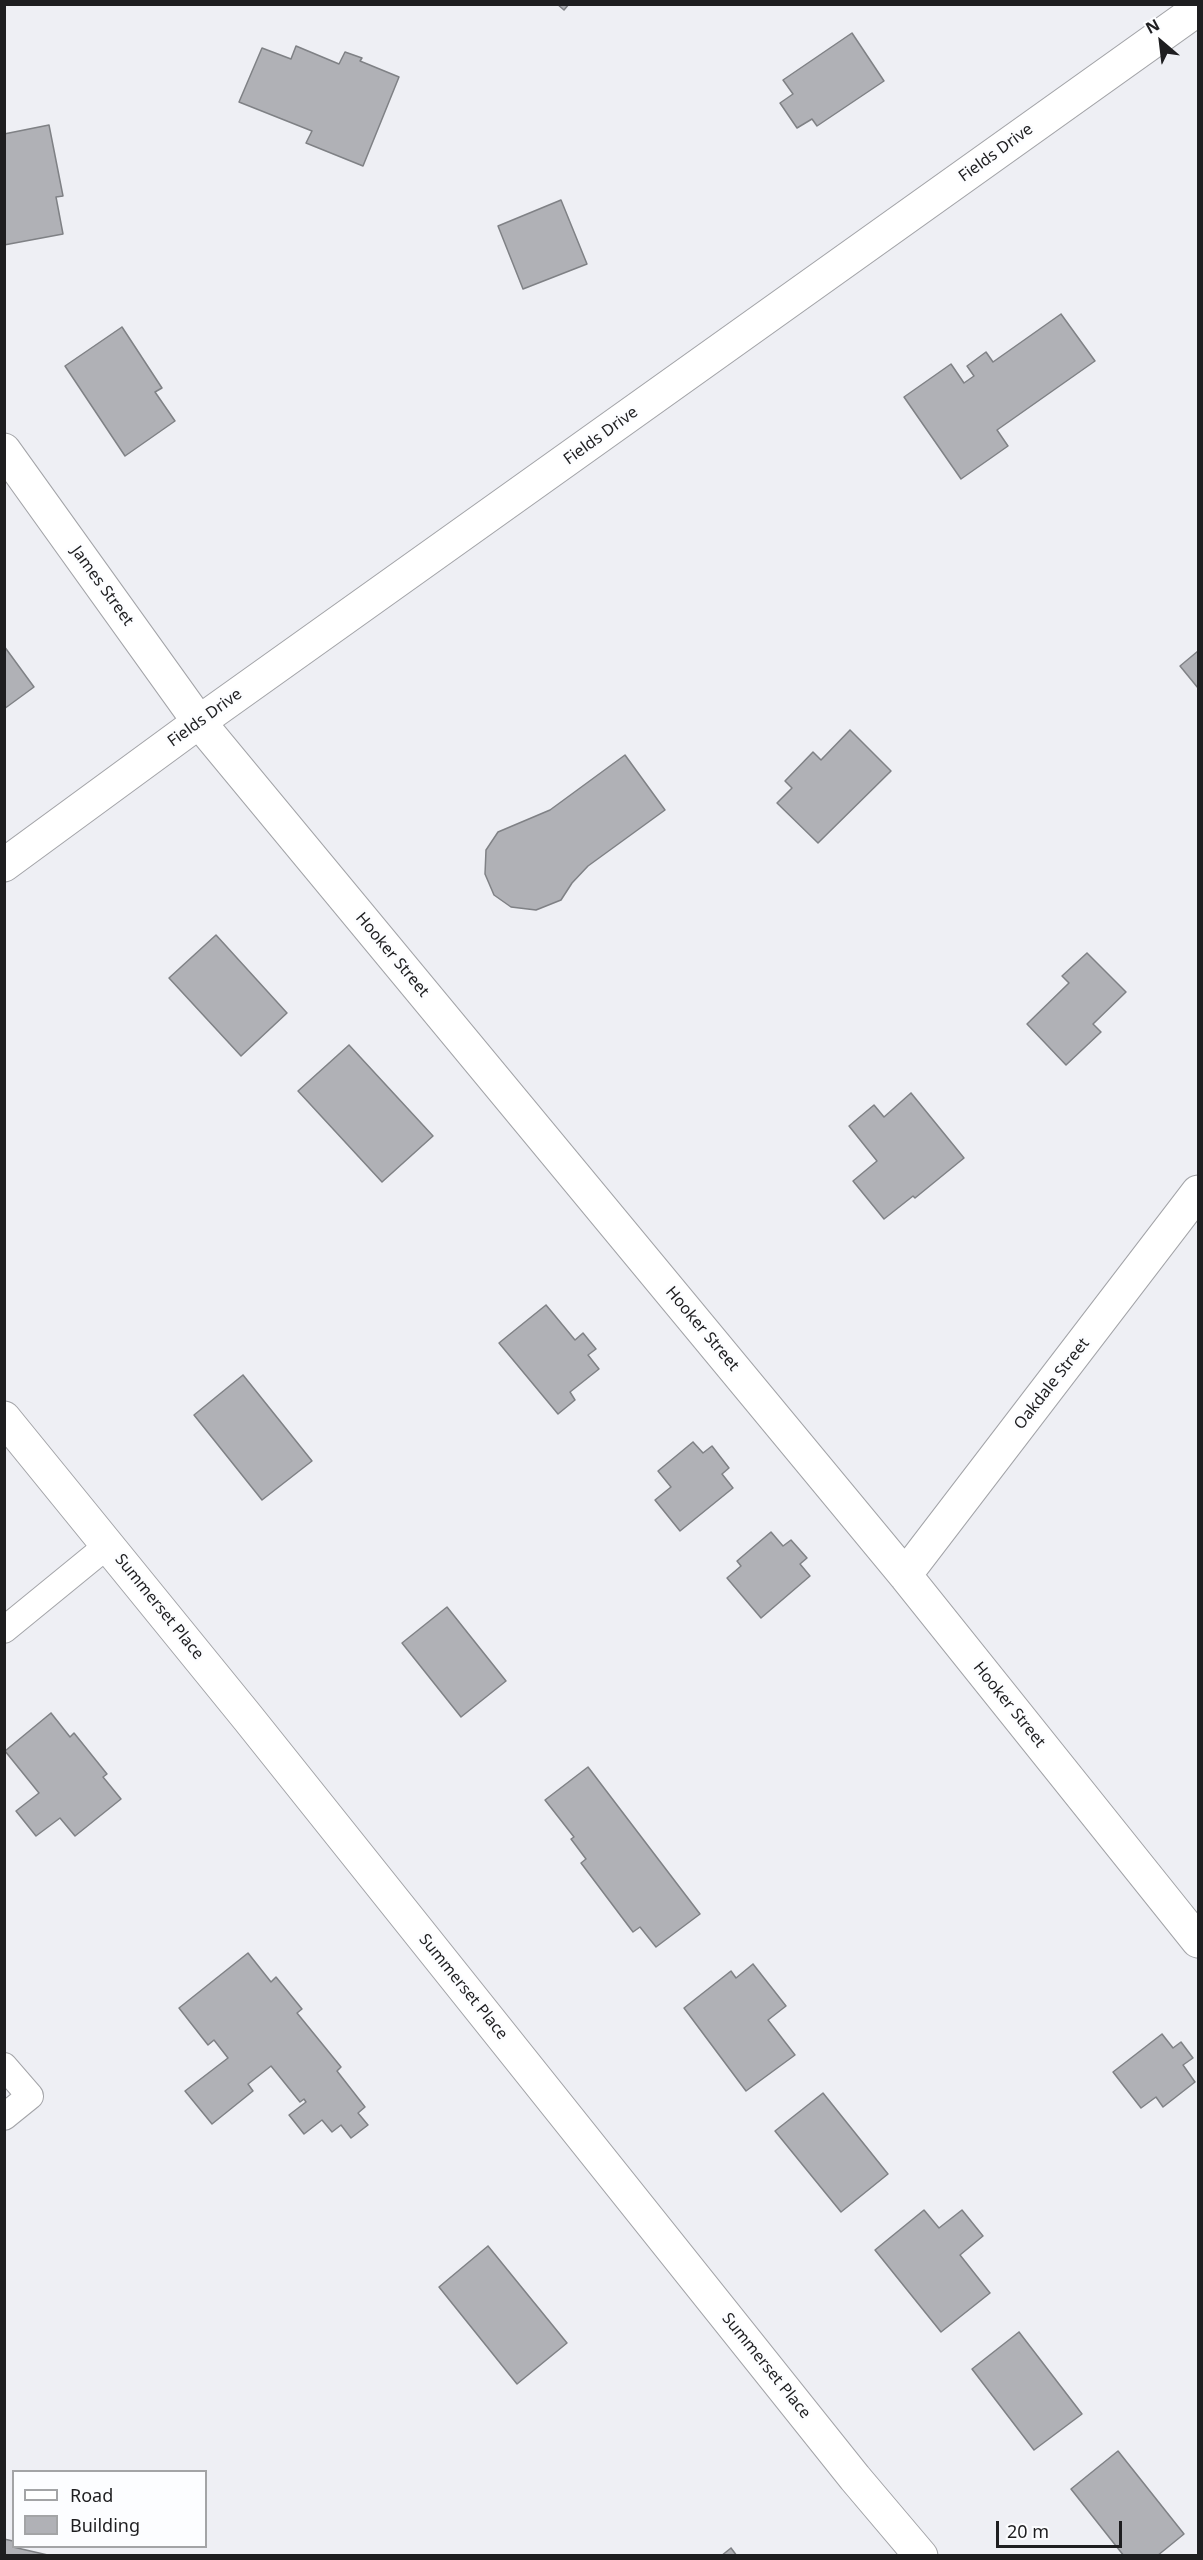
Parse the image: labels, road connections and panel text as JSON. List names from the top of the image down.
{
  "streets": {
    "street": [
      "Fields Drive",
      "James Street",
      "Hooker Street",
      "Oakdale Street",
      "Summerset Place"
    ]
  },
  "crossings": [
    ["Fields Drive", "James Street"],
    ["Fields Drive", "Hooker Street"],
    ["James Street", "Hooker Street"],
    ["Hooker Street", "Oakdale Street"]
  ],
  "legend": ["Road", "Building"],
  "scale_bar": "20 m",
  "north": "top left"
}
